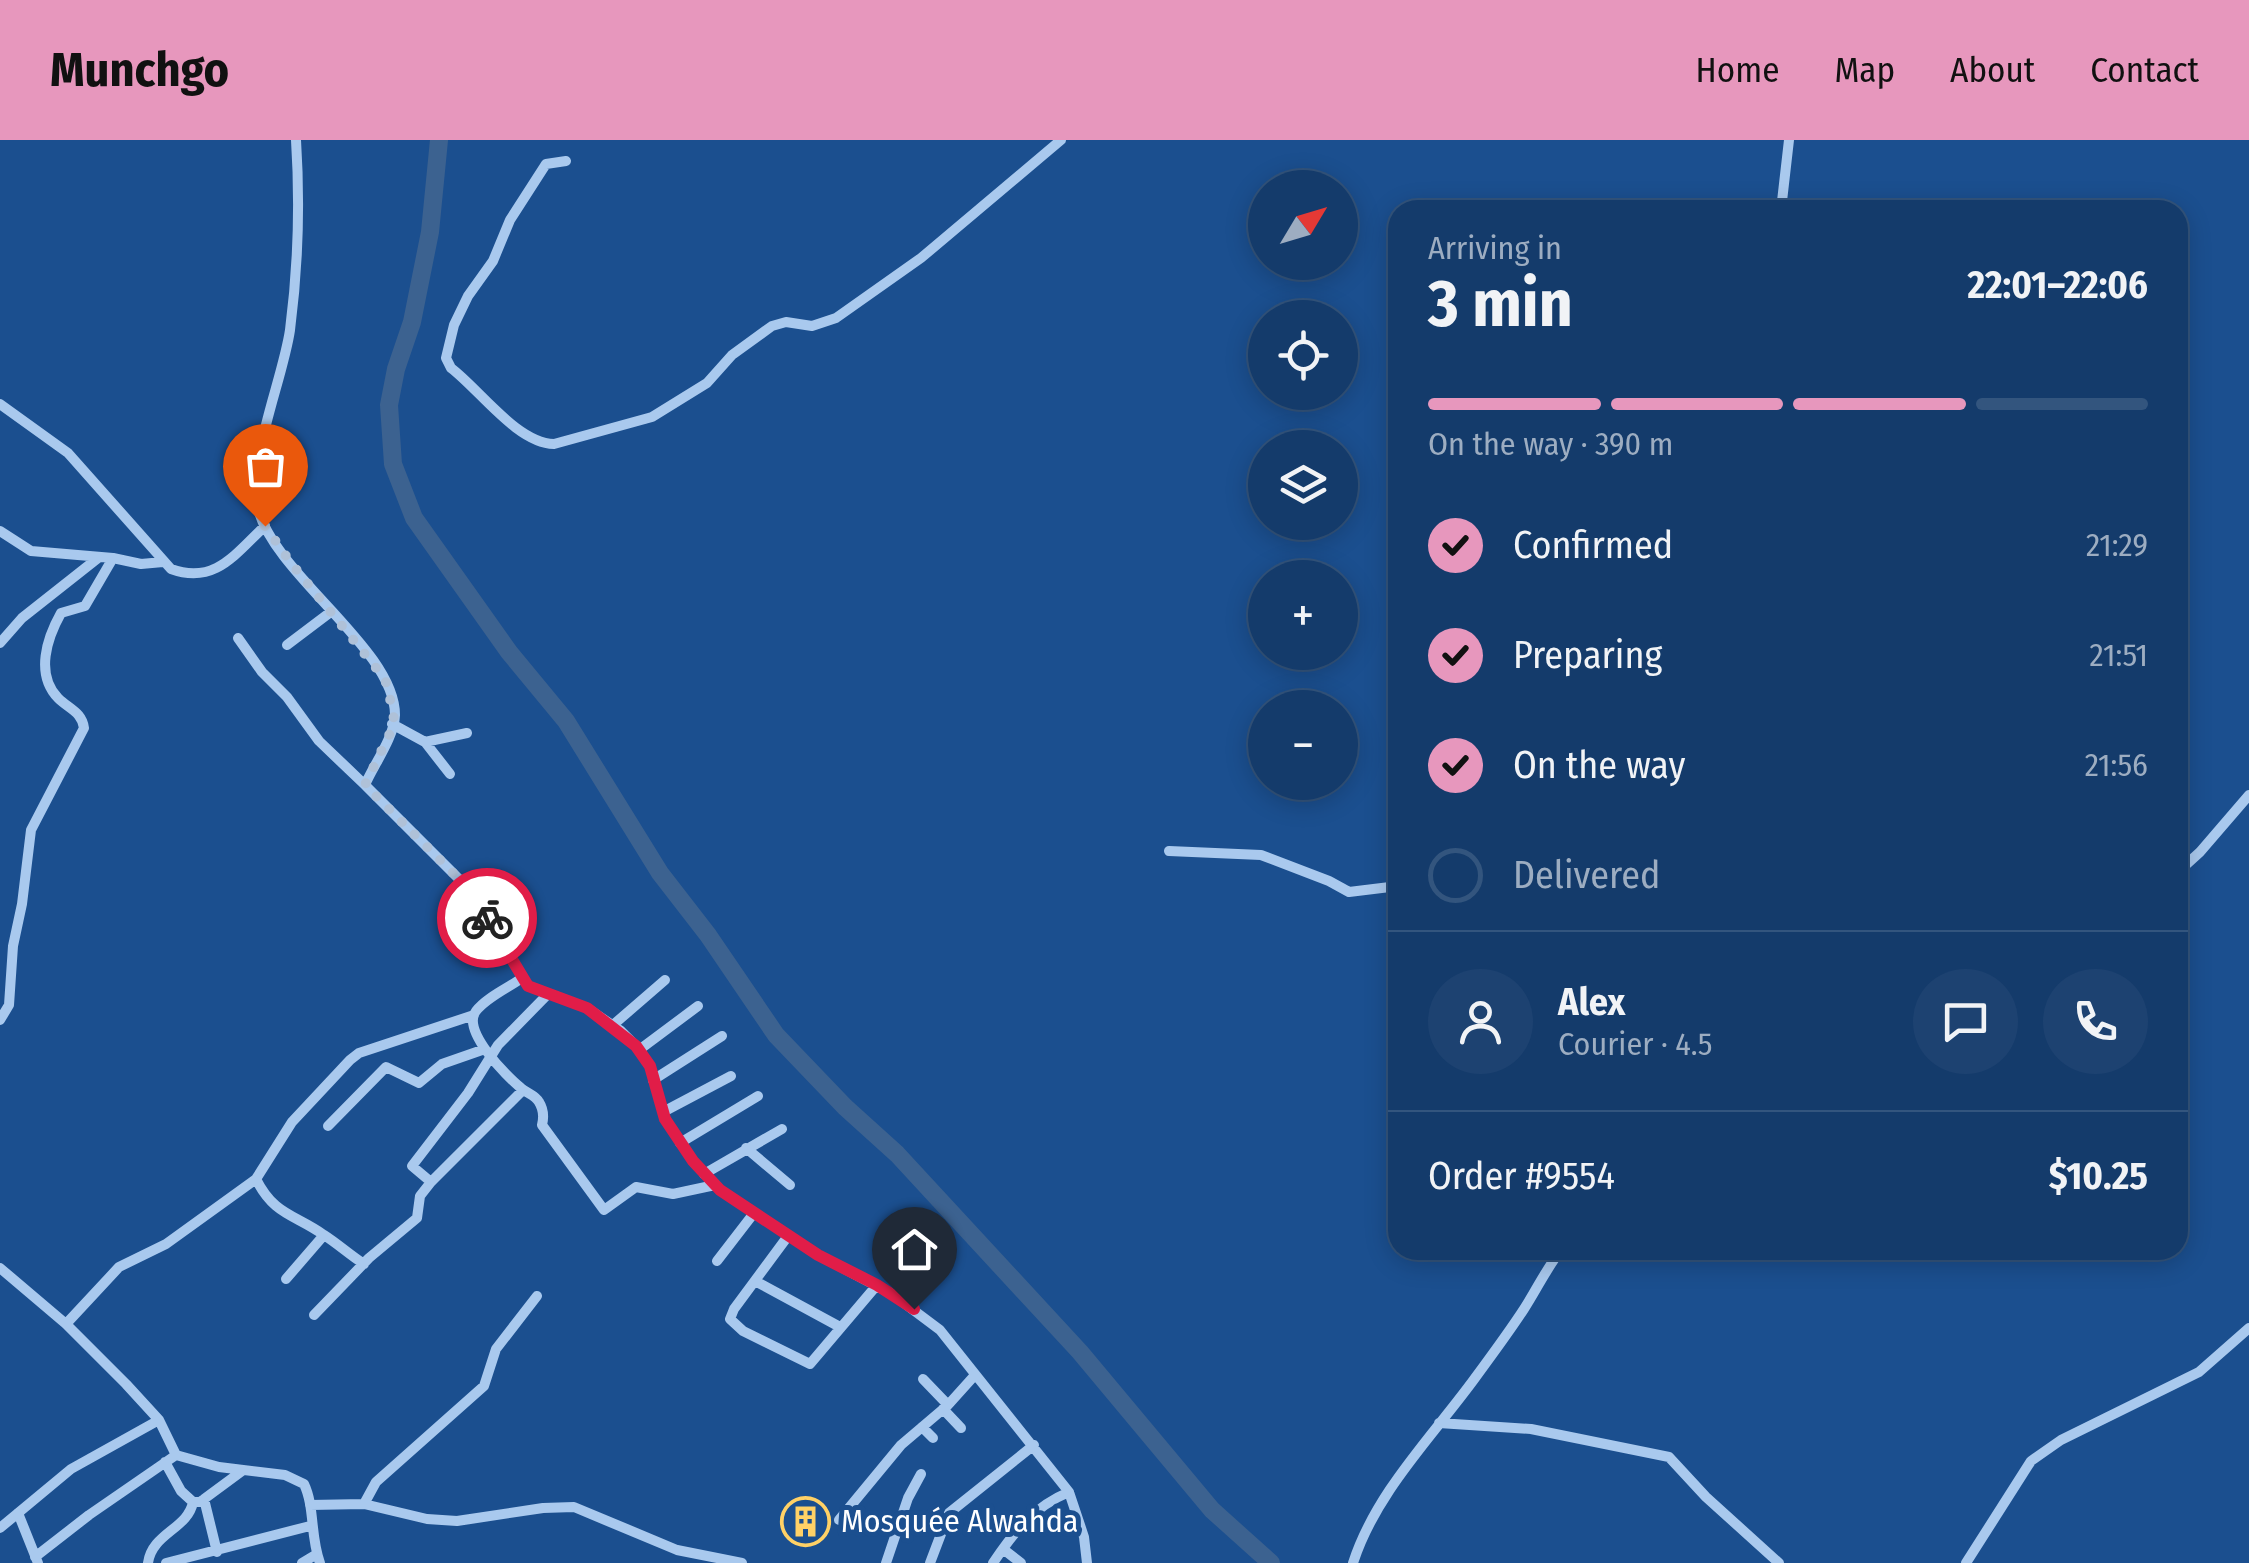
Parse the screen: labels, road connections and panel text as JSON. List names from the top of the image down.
{
  "places": {
    "building": ["Mosquée Alwahda"]
  },
  "north": "top right",
  "page": {
    "header": "Munchgo",
    "nav": [
      "Home",
      "Map",
      "About",
      "Contact"
    ],
    "map_buttons": ["+", "−"],
    "heading": ["3 min", "Arriving in", "22:01–22:06"],
    "panel": [
      "Alex",
      "Courier · 4.5",
      "Order #9554",
      "$10.25"
    ],
    "bar": "On the way · 390 m",
    "list": [
      ["Confirmed", "21:29"],
      ["Preparing", "21:51"],
      ["On the way", "21:56"],
      "Delivered"
    ]
  }
}
